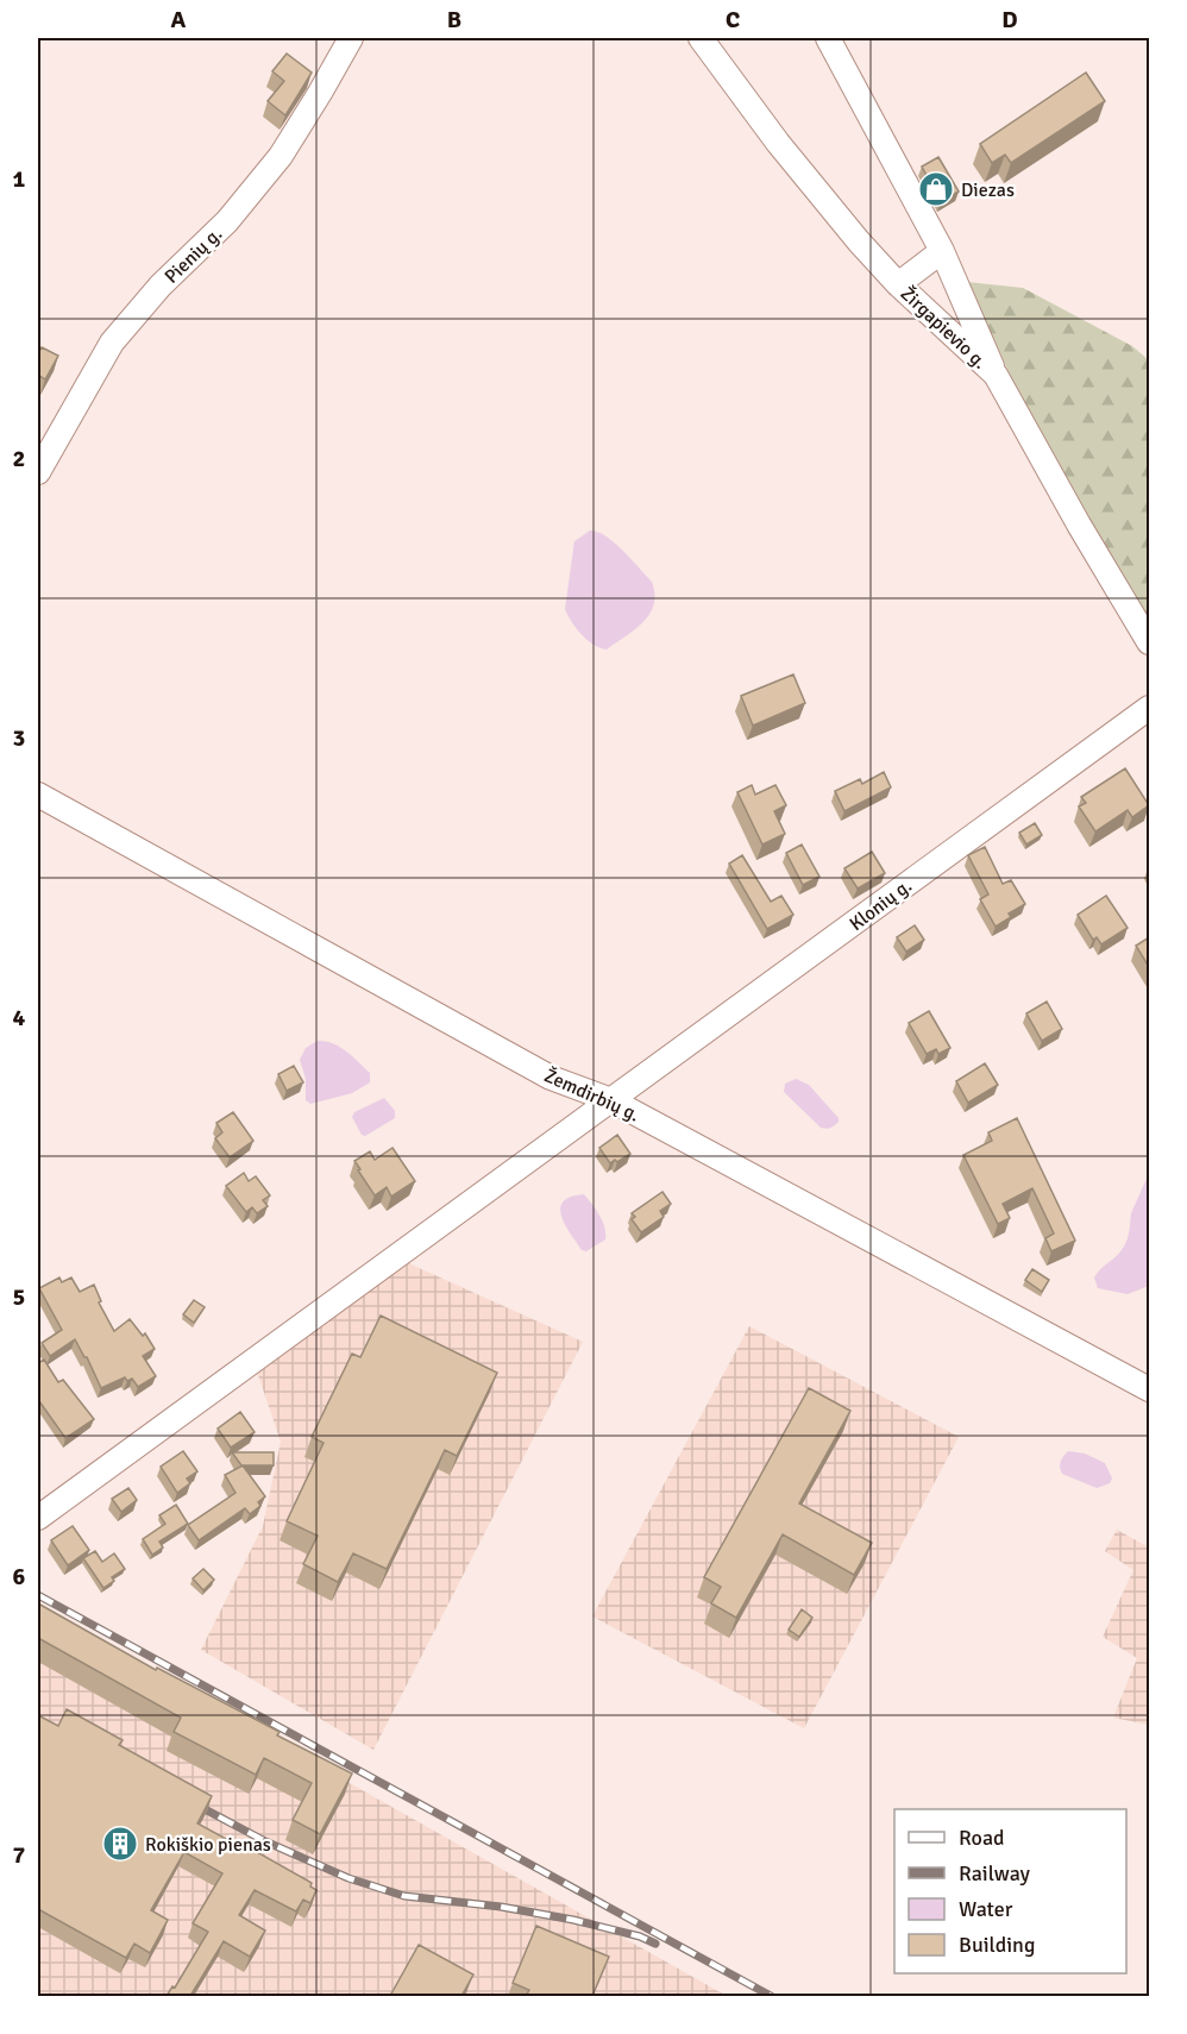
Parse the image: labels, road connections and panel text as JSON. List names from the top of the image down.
{
  "streets": {
    "street": [
      "Pienių g.",
      "Žirgapievio g.",
      "Klonių g.",
      "Žemdirbių g."
    ]
  },
  "crossings": [
    ["Klonių g.", "Žemdirbių g."]
  ],
  "places": {
    "shop": ["Diezas"],
    "building": ["Rokiškio pienas"]
  },
  "legend": [
    "Road",
    "Railway",
    "Water",
    "Building"
  ],
  "grid": {
    "columns": [
      "A",
      "B",
      "C",
      "D"
    ],
    "rows": [
      "1",
      "2",
      "3",
      "4",
      "5",
      "6",
      "7"
    ]
  }
}
